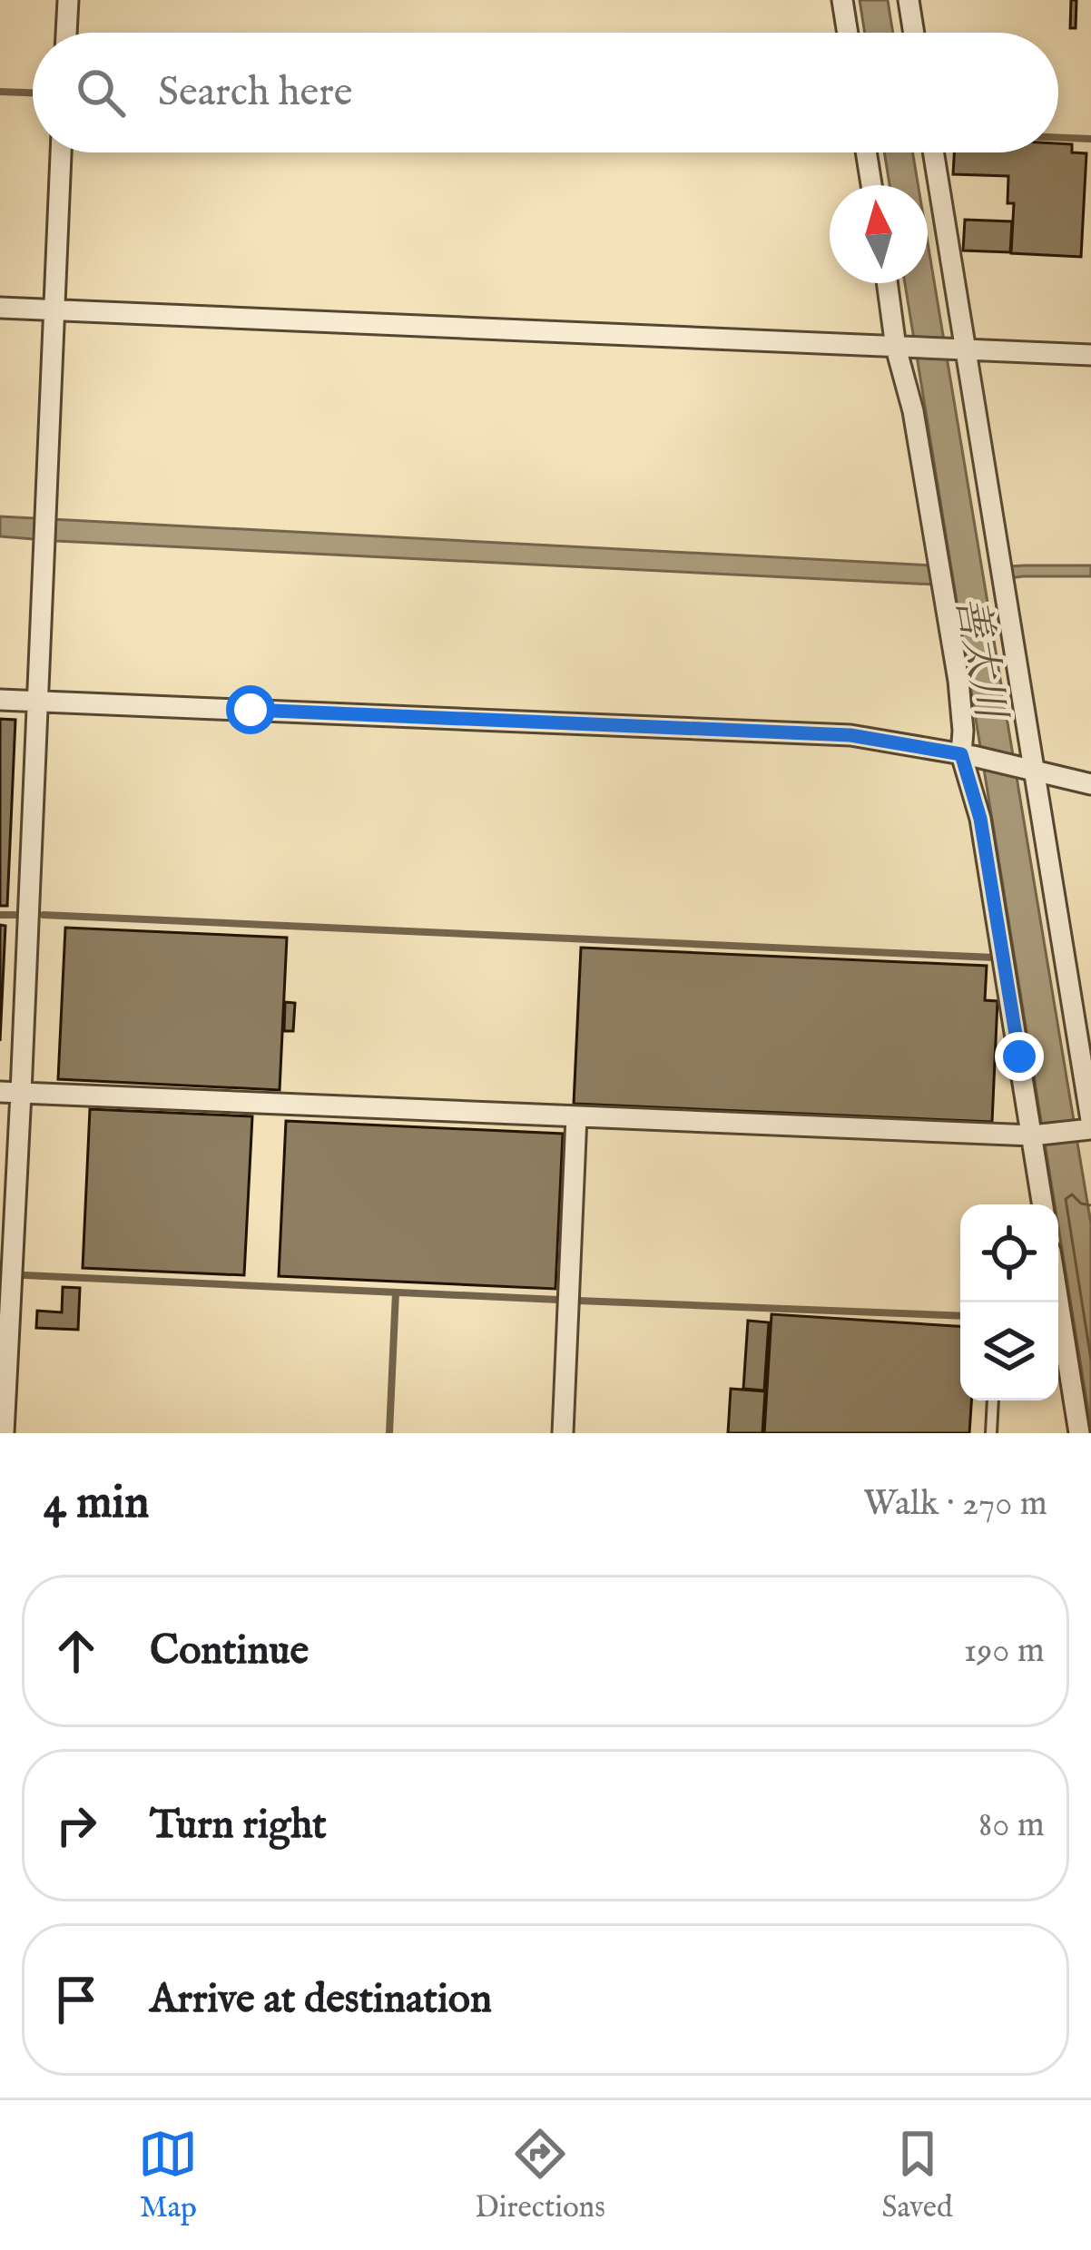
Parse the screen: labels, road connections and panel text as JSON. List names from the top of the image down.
{
  "water": ["善太川"],
  "north": "top",
  "page": {
    "search": "Search here",
    "heading": ["4 min", "Walk · 270 m"],
    "list": [
      ["Continue", "190 m"],
      ["Turn right", "80 m"],
      "Arrive at destination"
    ],
    "nav": ["Map", "Directions", "Saved"]
  }
}
